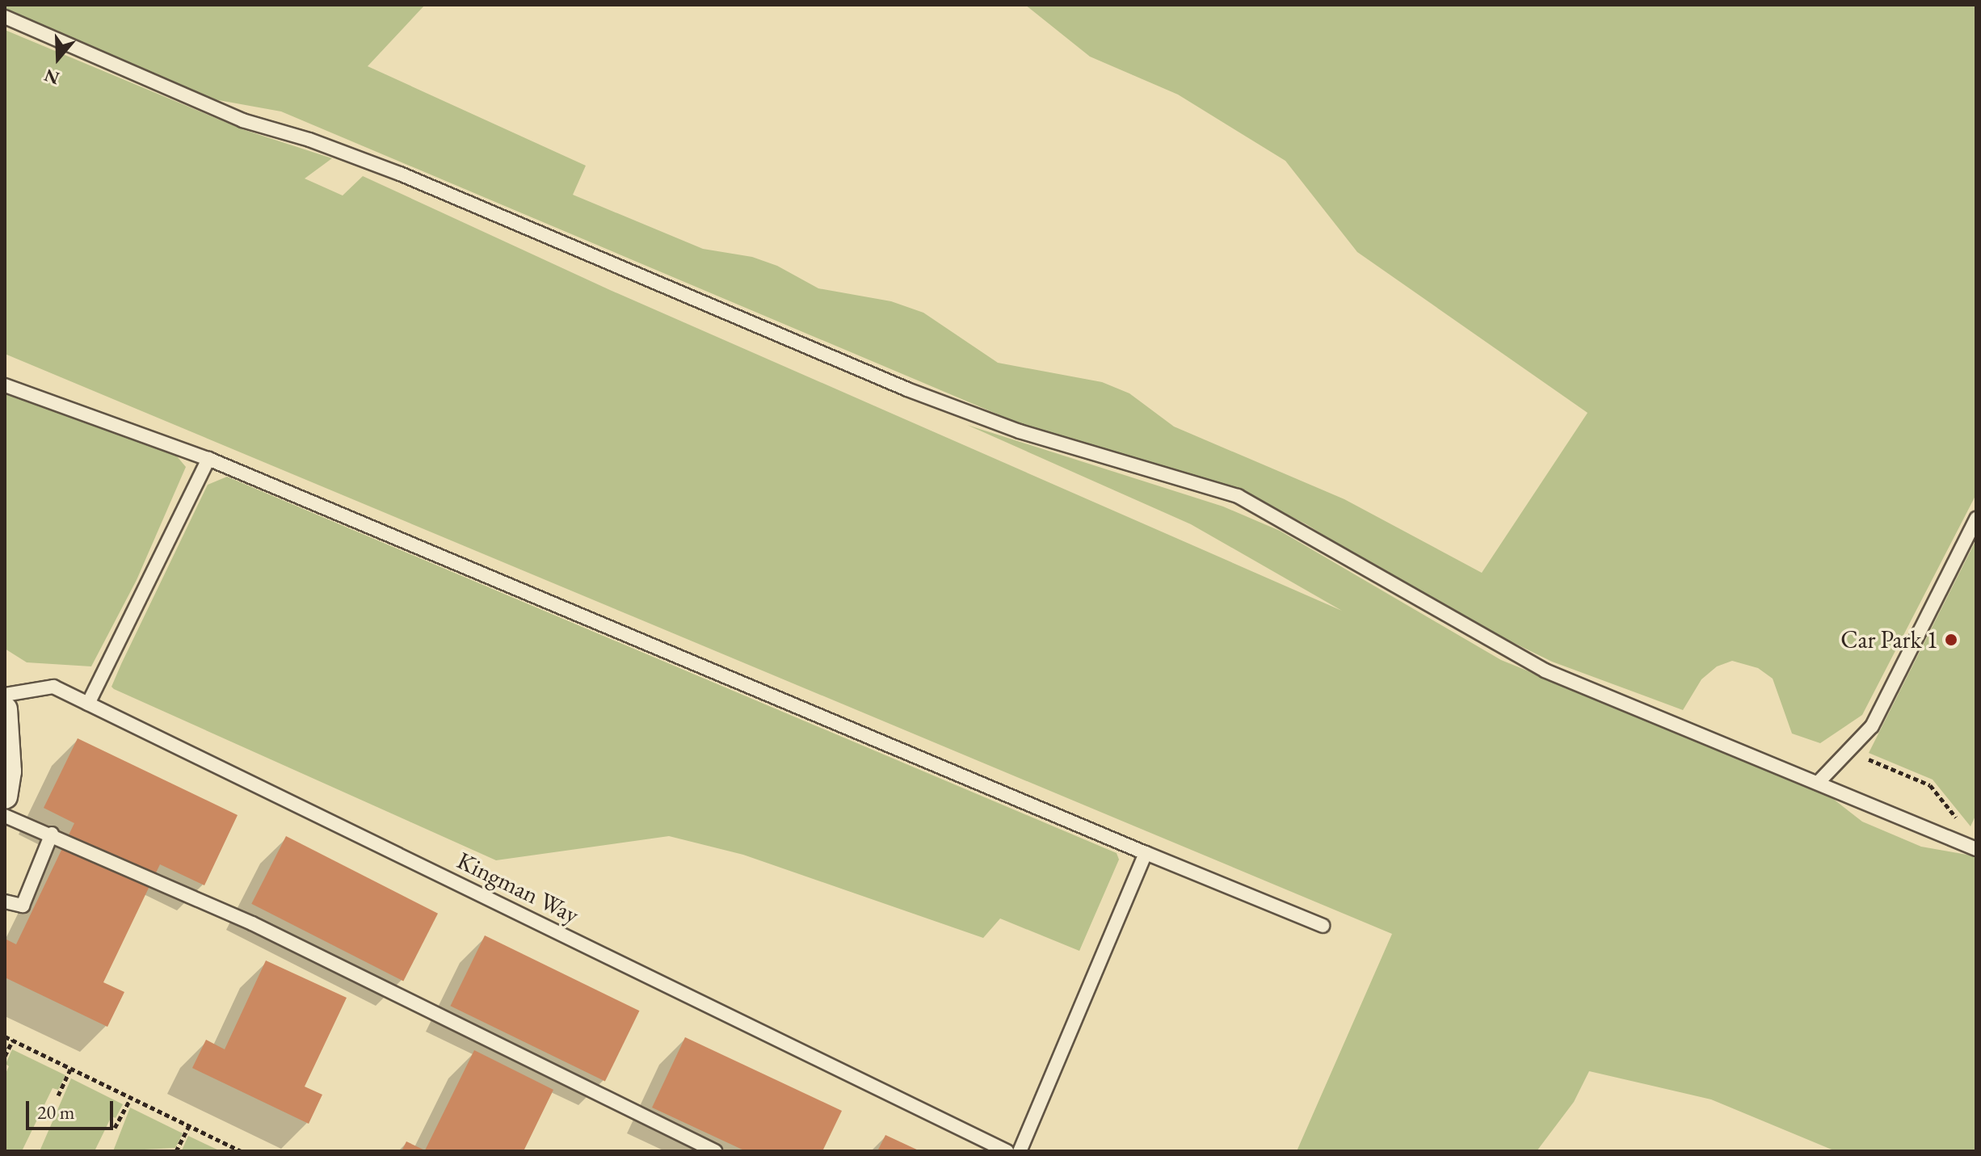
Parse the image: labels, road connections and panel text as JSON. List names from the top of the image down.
{
  "streets": {
    "lane": ["Kingman Way"]
  },
  "places": ["Car Park 1"],
  "scale_bar": "20 m",
  "north": "bottom"
}
